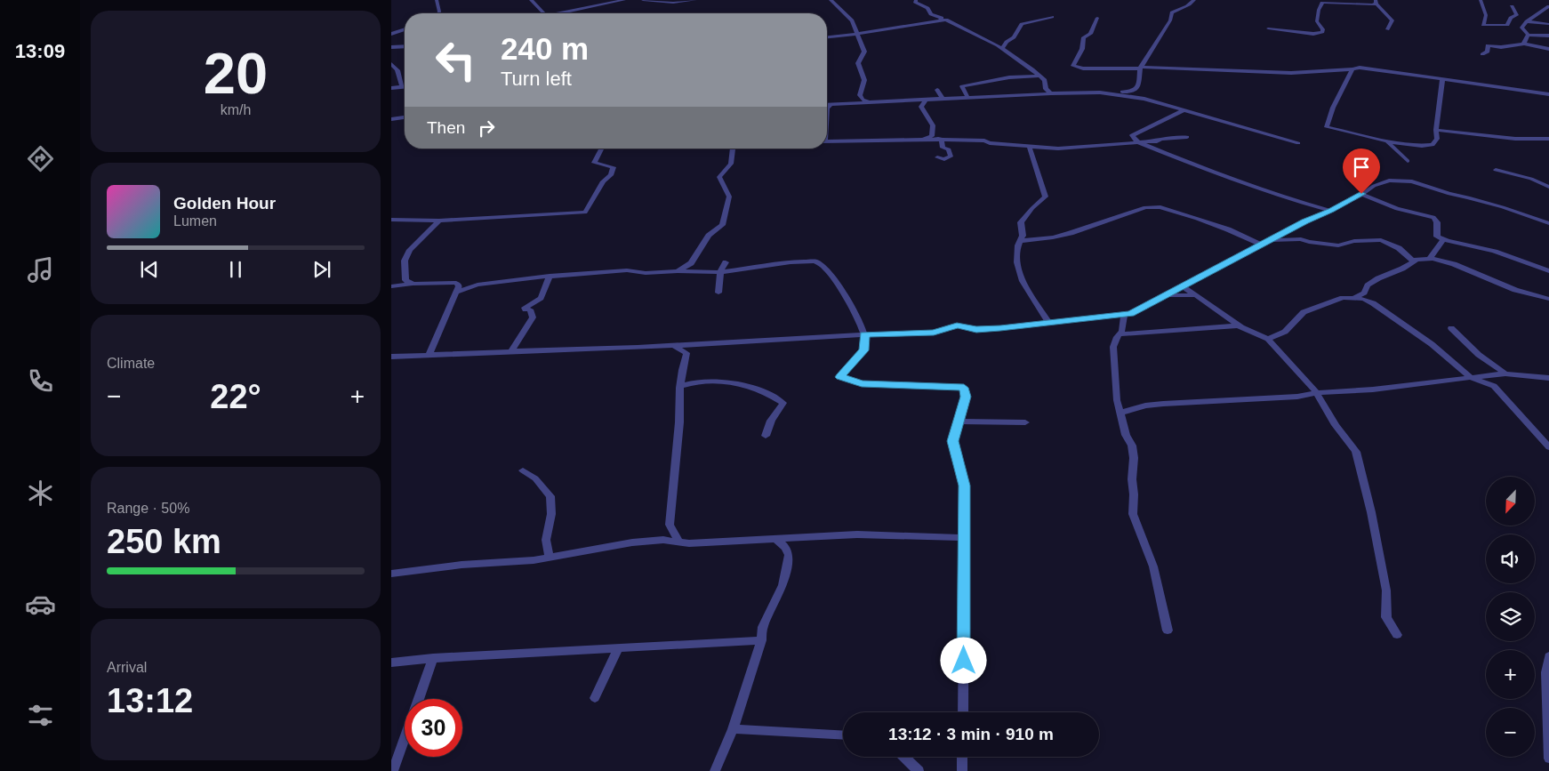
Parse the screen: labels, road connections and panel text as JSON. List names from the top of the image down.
{
  "north": "bottom left",
  "page": {
    "tabs": "13:09",
    "tile": [
      ["20", "km/h"],
      "Climate",
      ["Range · 50%", "250 km"],
      ["Arrival", "13:12"]
    ],
    "turn": ["240 m", "Turn left"],
    "then": "Then",
    "song": ["Golden Hour", "Lumen"],
    "heat": ["−", "22°", "+"],
    "map_buttons": ["+", "−"],
    "limit": "30",
    "trip": "13:12 · 3 min · 910 m"
  }
}
